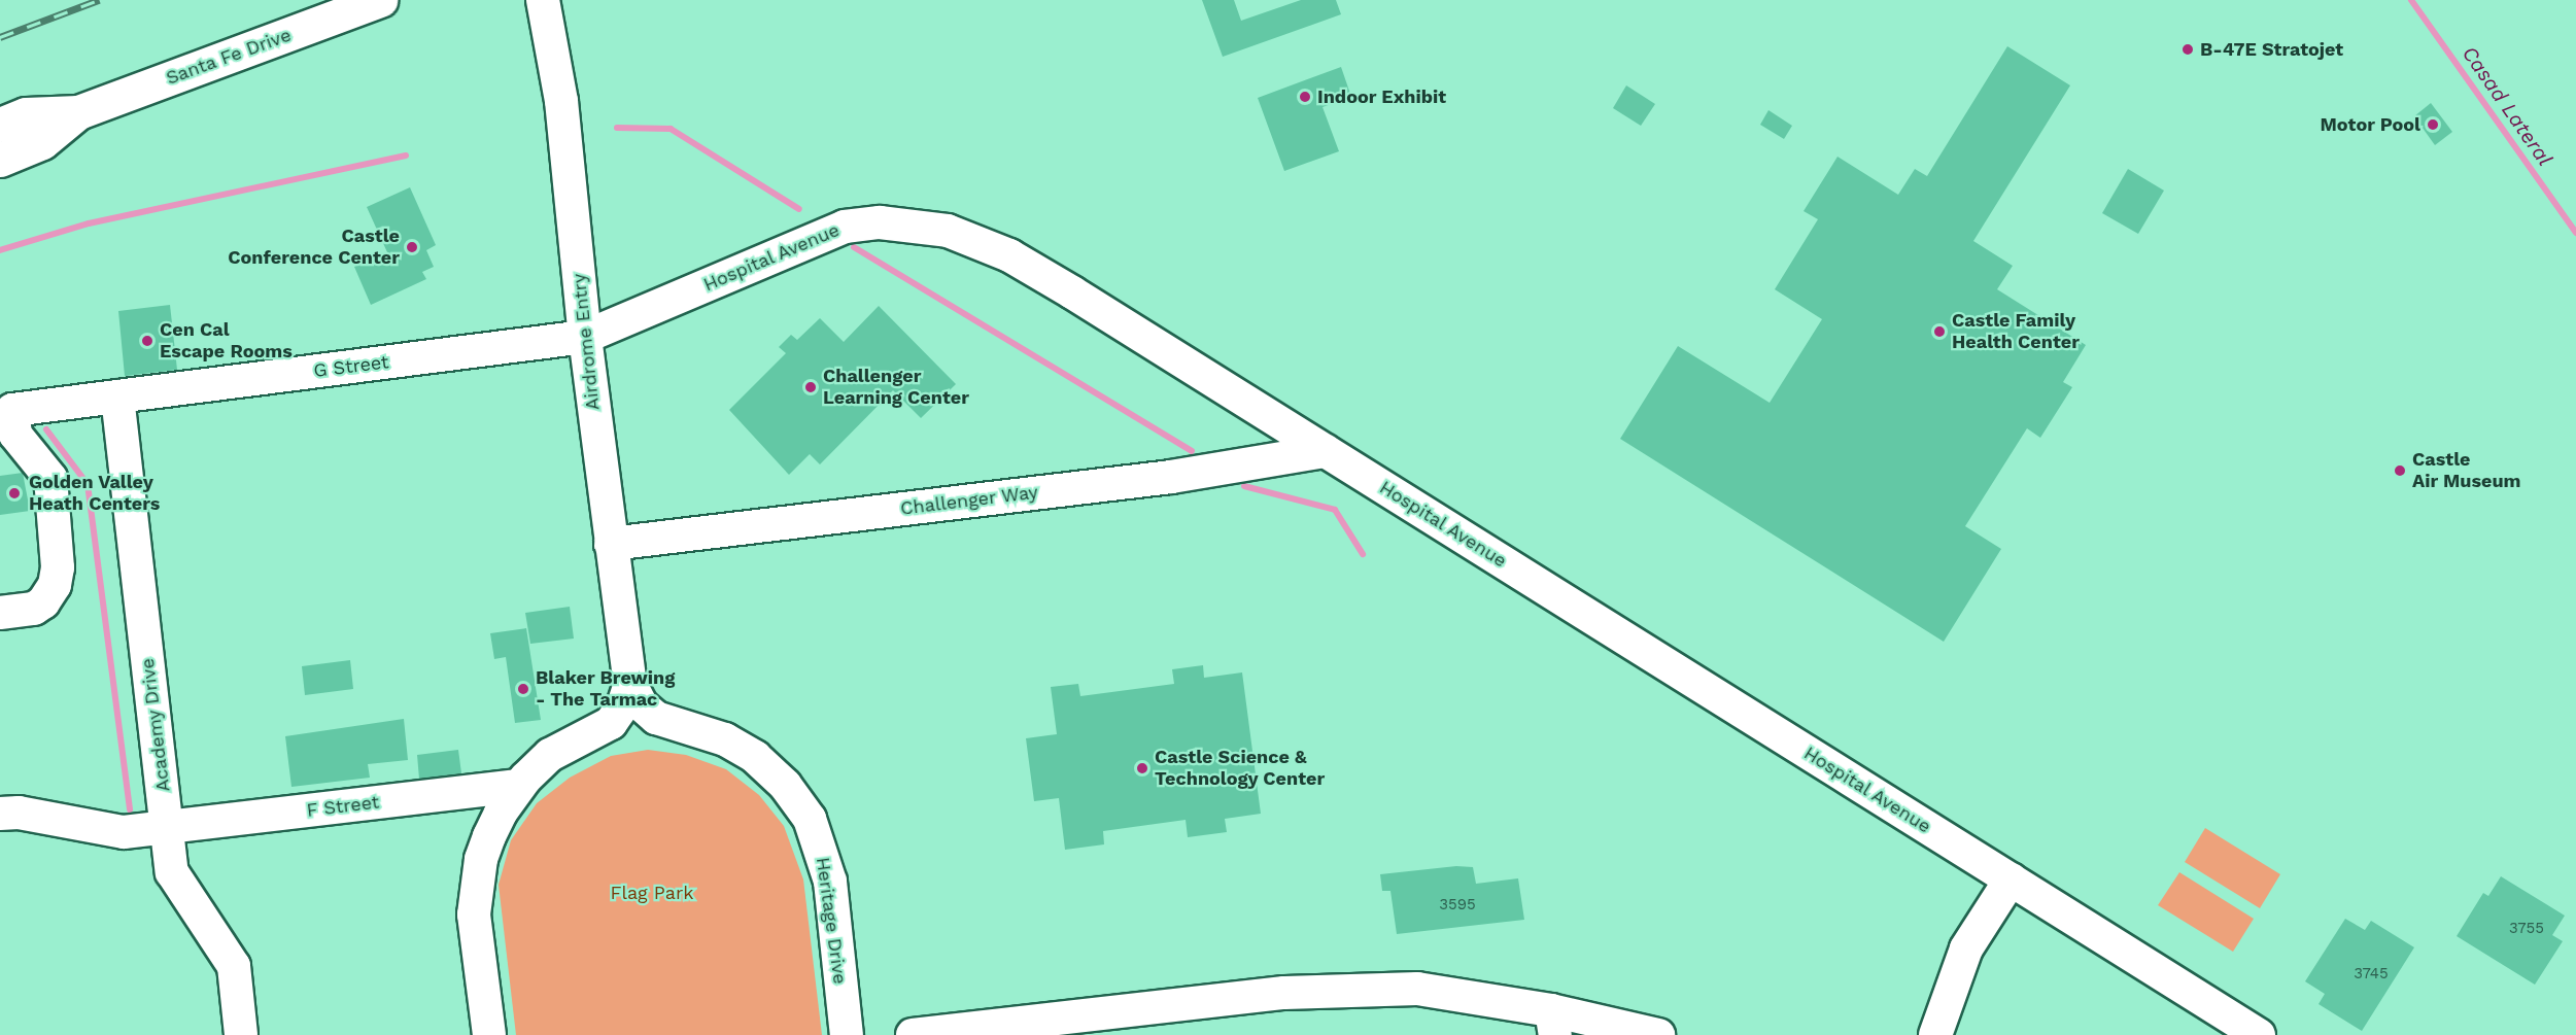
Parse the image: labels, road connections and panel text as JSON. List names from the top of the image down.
{
  "streets": {
    "main road": ["Santa Fe Drive"],
    "street": [
      "Hospital Avenue",
      "Airdrome Entry",
      "G Street",
      "Challenger Way",
      "Academy Drive",
      "F Street",
      "Heritage Drive"
    ]
  },
  "crossings": [
    ["Hospital Avenue", "Airdrome Entry"],
    ["Hospital Avenue", "G Street"],
    ["Hospital Avenue", "Challenger Way"],
    ["Airdrome Entry", "G Street"],
    ["Airdrome Entry", "Challenger Way"],
    ["Airdrome Entry", "Heritage Drive"],
    ["G Street", "Academy Drive"],
    ["Academy Drive", "F Street"]
  ],
  "water": ["Casad Lateral"],
  "parks": ["Flag Park"],
  "places": [
    "B-47E Stratojet",
    "Indoor Exhibit",
    "Motor Pool",
    "Castle Conference Center",
    "Castle Family Health Center",
    "Cen Cal Escape Rooms",
    "Challenger Learning Center",
    "Castle Air Museum",
    "Golden Valley Heath Centers",
    "Blaker Brewing - The Tarmac",
    "Castle Science & Technology Center"
  ],
  "house_numbers": ["3595", "3755", "3745"]
}
